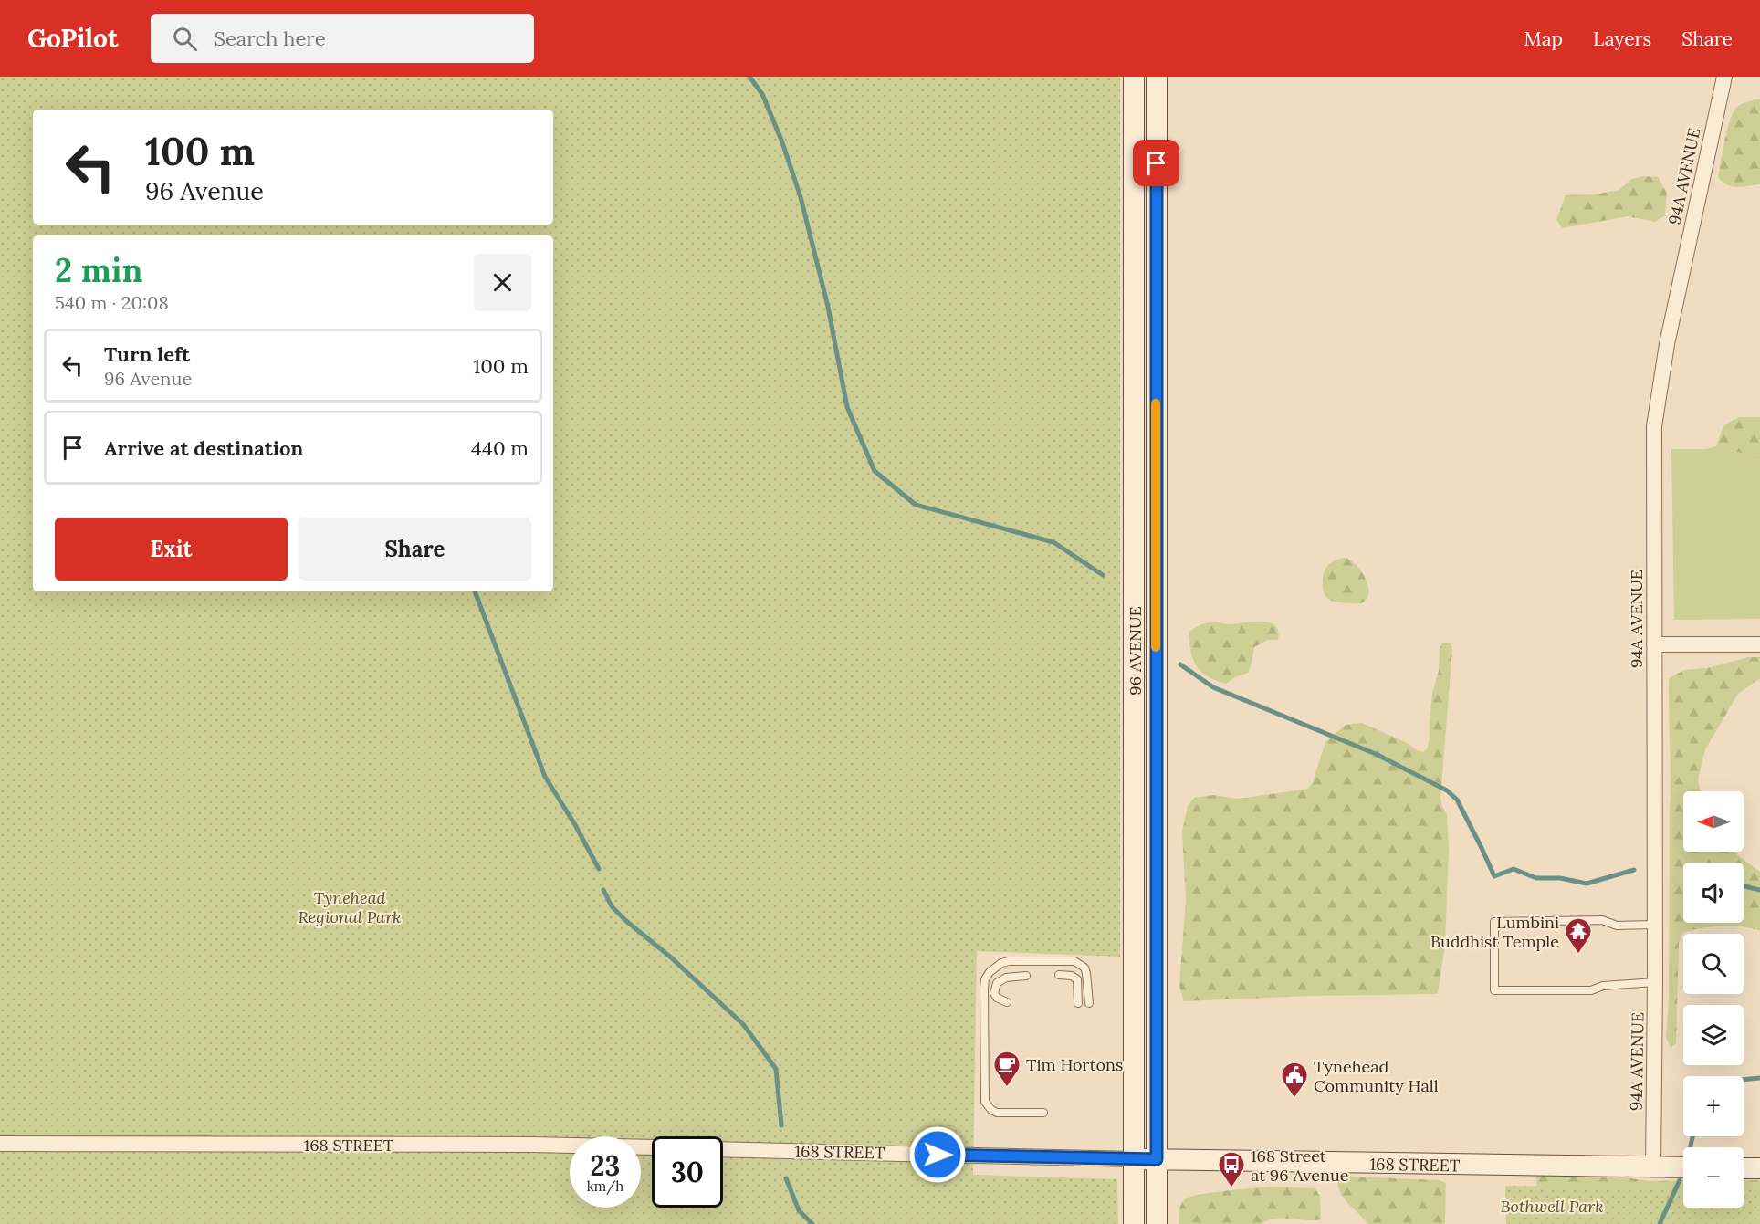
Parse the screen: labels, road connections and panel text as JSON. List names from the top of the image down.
{
  "streets": {
    "main road": ["96 AVENUE", "168 STREET"],
    "street": ["94A AVENUE"]
  },
  "crossings": [
    ["94A AVENUE", "168 STREET"],
    ["96 AVENUE", "168 STREET"]
  ],
  "parks": ["Tynehead Regional Park", "Bothwell Park"],
  "places": {
    "temple": ["Lumbini Buddhist Temple"],
    "cafe": ["Tim Hortons"],
    "public building": ["Tynehead Community Hall"],
    "bus stop": ["168 Street at 96 Avenue"]
  },
  "north": "left",
  "page": {
    "header": "GoPilot",
    "search": "Search here",
    "nav": ["Map", "Layers", "Share"],
    "turn": ["100 m", "96 Avenue"],
    "heading": ["2 min", "540 m · 20:08"],
    "list": [
      {
        "name": "Turn left",
        "note": "96 Avenue",
        "value": "100 m"
      },
      {
        "name": "Arrive at destination",
        "value": "440 m"
      }
    ],
    "buttons": ["Exit", "Share"],
    "map_buttons": ["+", "−"],
    "speed": "23 km/h",
    "limit": "30"
  }
}
